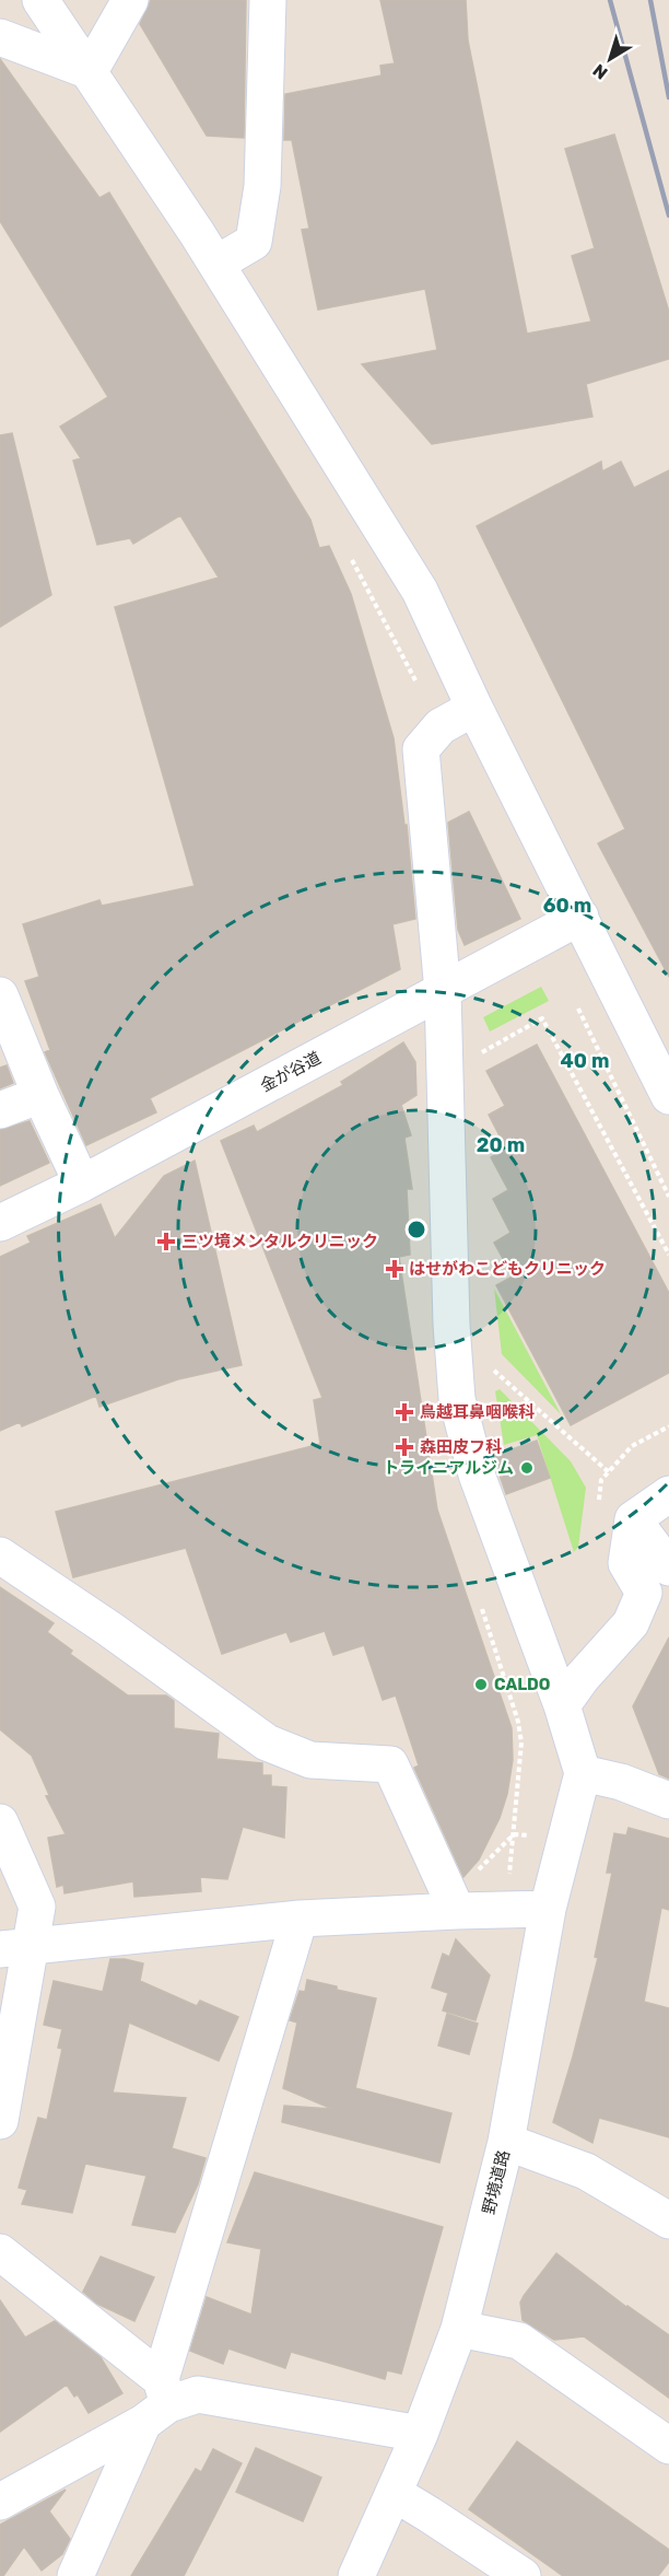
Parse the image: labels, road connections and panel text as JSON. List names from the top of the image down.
{
  "streets": {
    "street": ["金が谷道", "野境道路"]
  },
  "places": {
    "health": [
      "三ツ境メンタルクリニック",
      "はせがわこどもクリニック",
      "鳥越耳鼻咽喉科",
      "森田皮フ科"
    ],
    "other": ["トライニアルジム", "CALDO"]
  },
  "north": "bottom left",
  "rings": ["60 m", "40 m", "20 m"]
}
